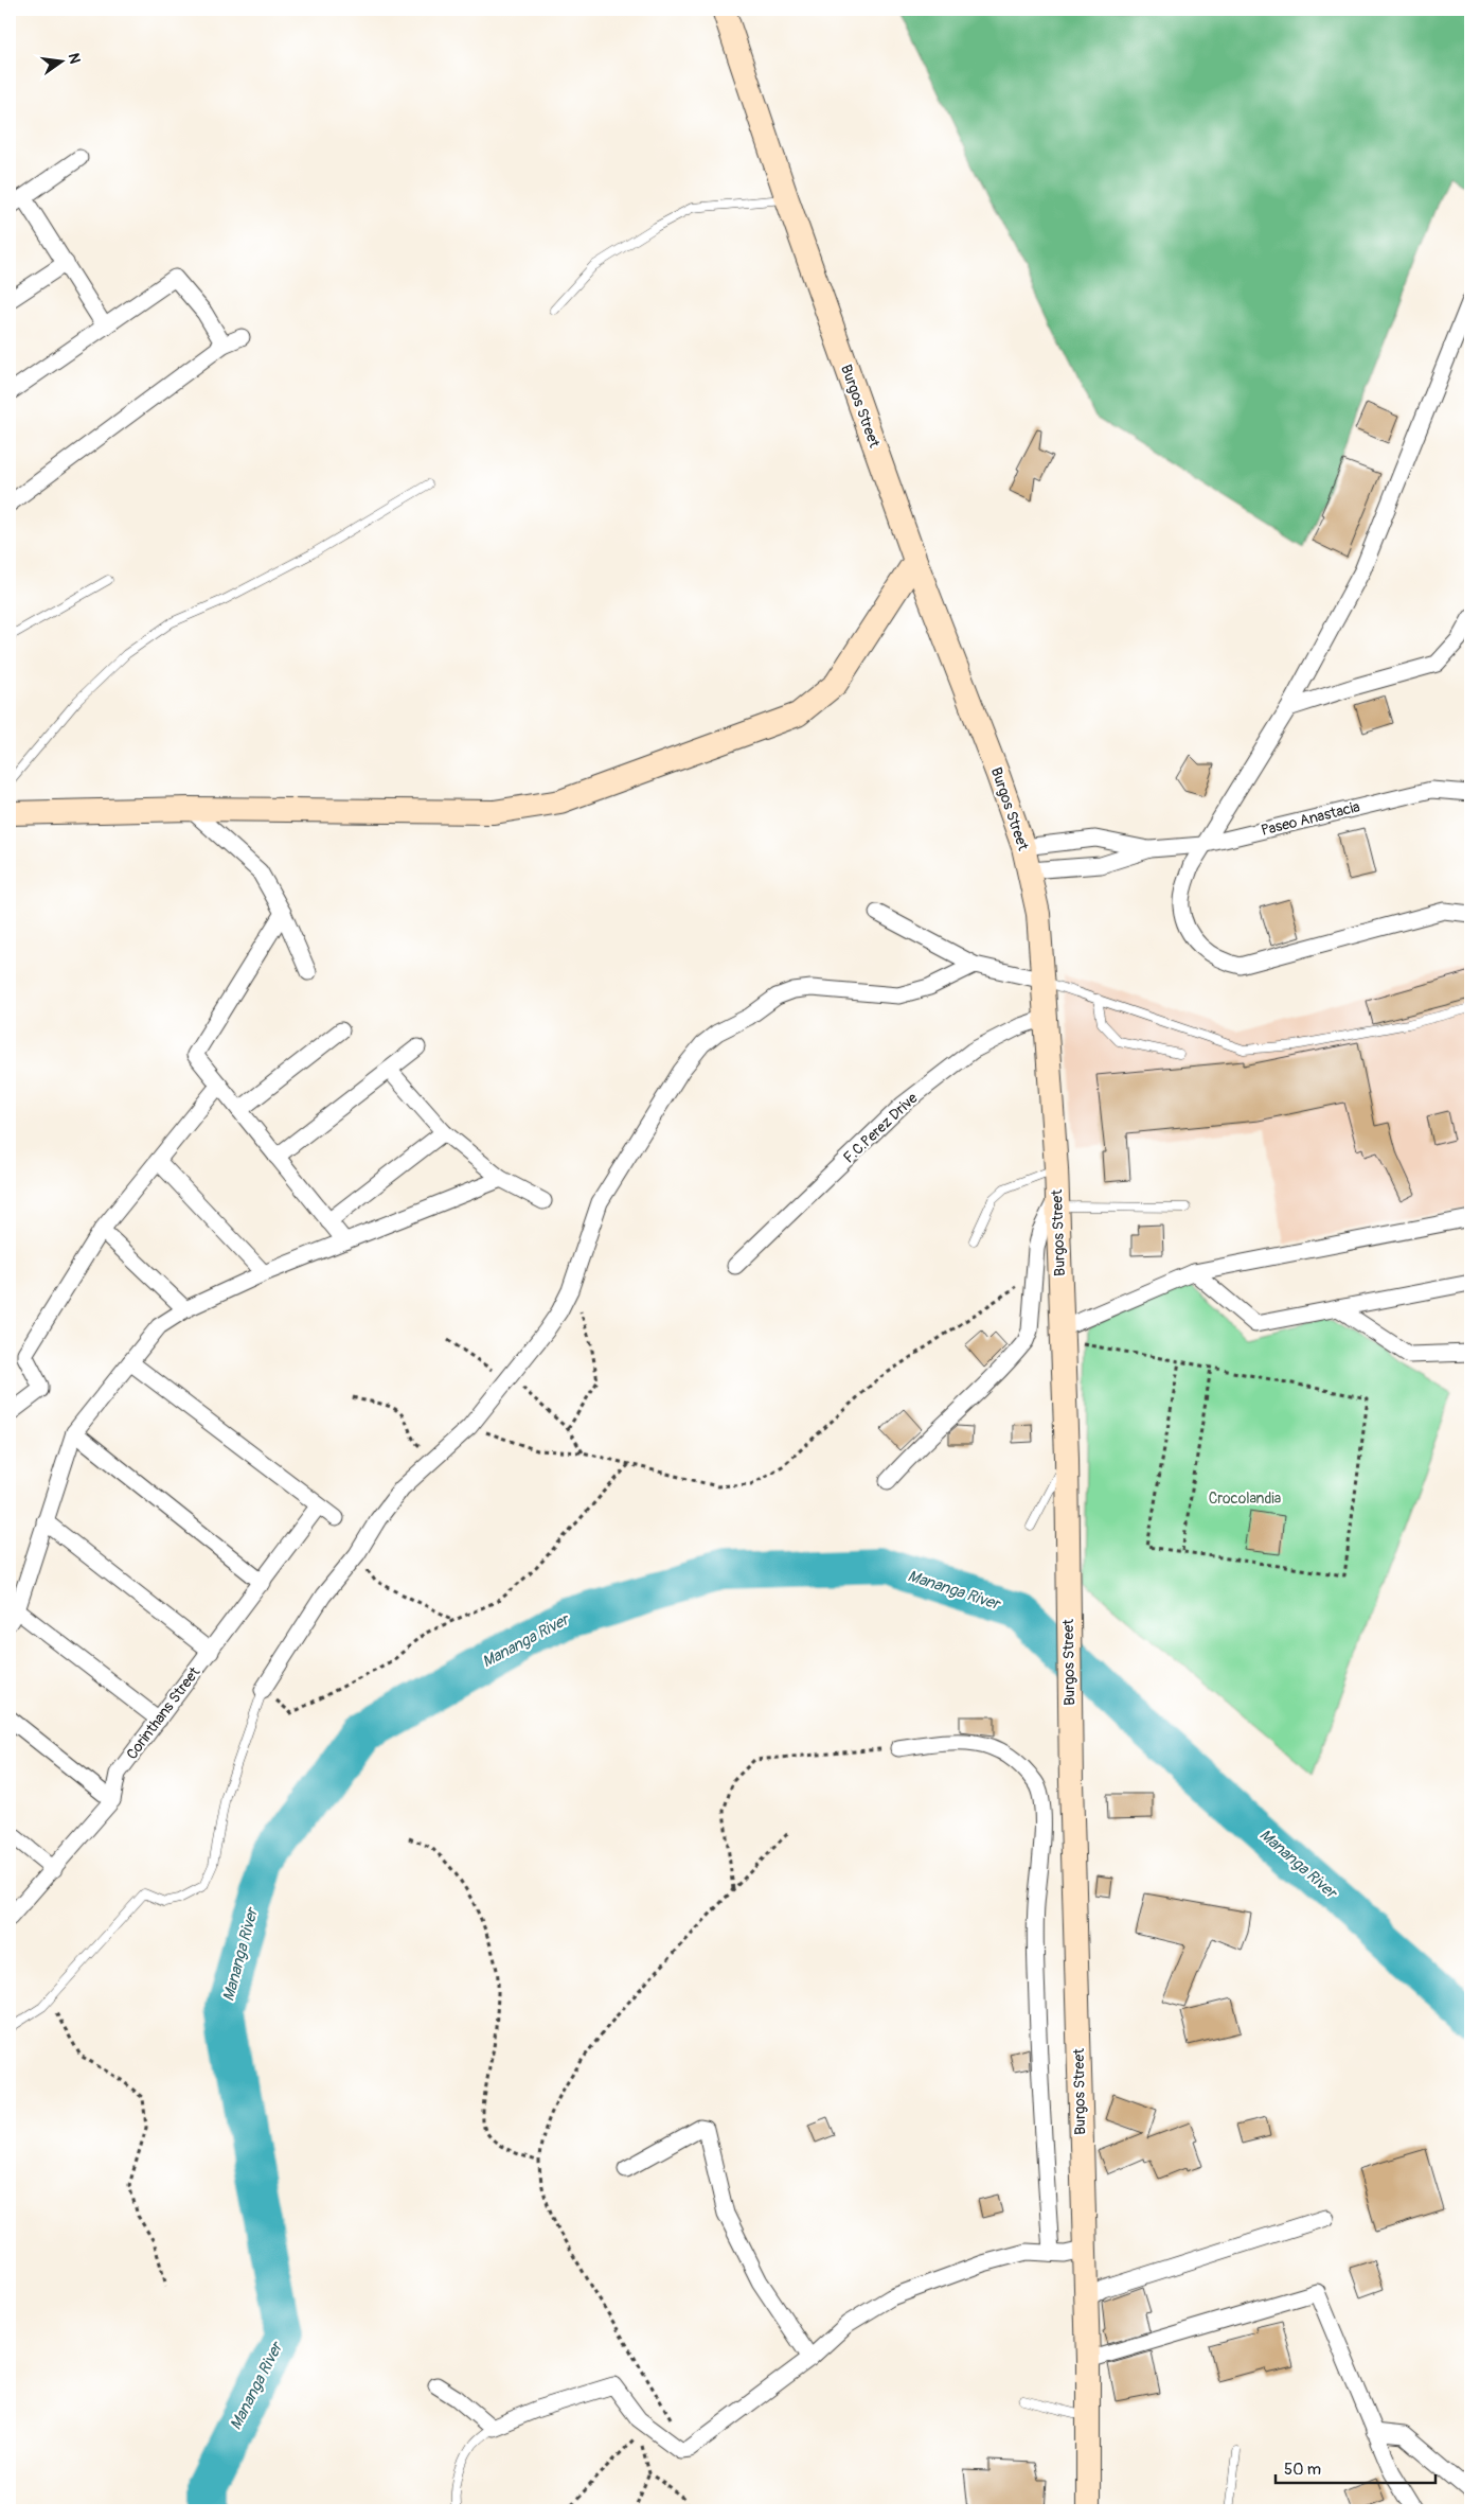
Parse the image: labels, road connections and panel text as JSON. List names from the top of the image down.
{
  "streets": {
    "street": [
      "Burgos Street",
      "Paseo Anastacia",
      "F.C.Perez Drive",
      "Corinthans Street"
    ]
  },
  "crossings": [
    ["Burgos Street", "Paseo Anastacia"],
    ["Burgos Street", "F.C.Perez Drive"]
  ],
  "water": ["Mananga River"],
  "parks": ["Crocolandia"],
  "scale_bar": "50 m",
  "north": "right"
}
